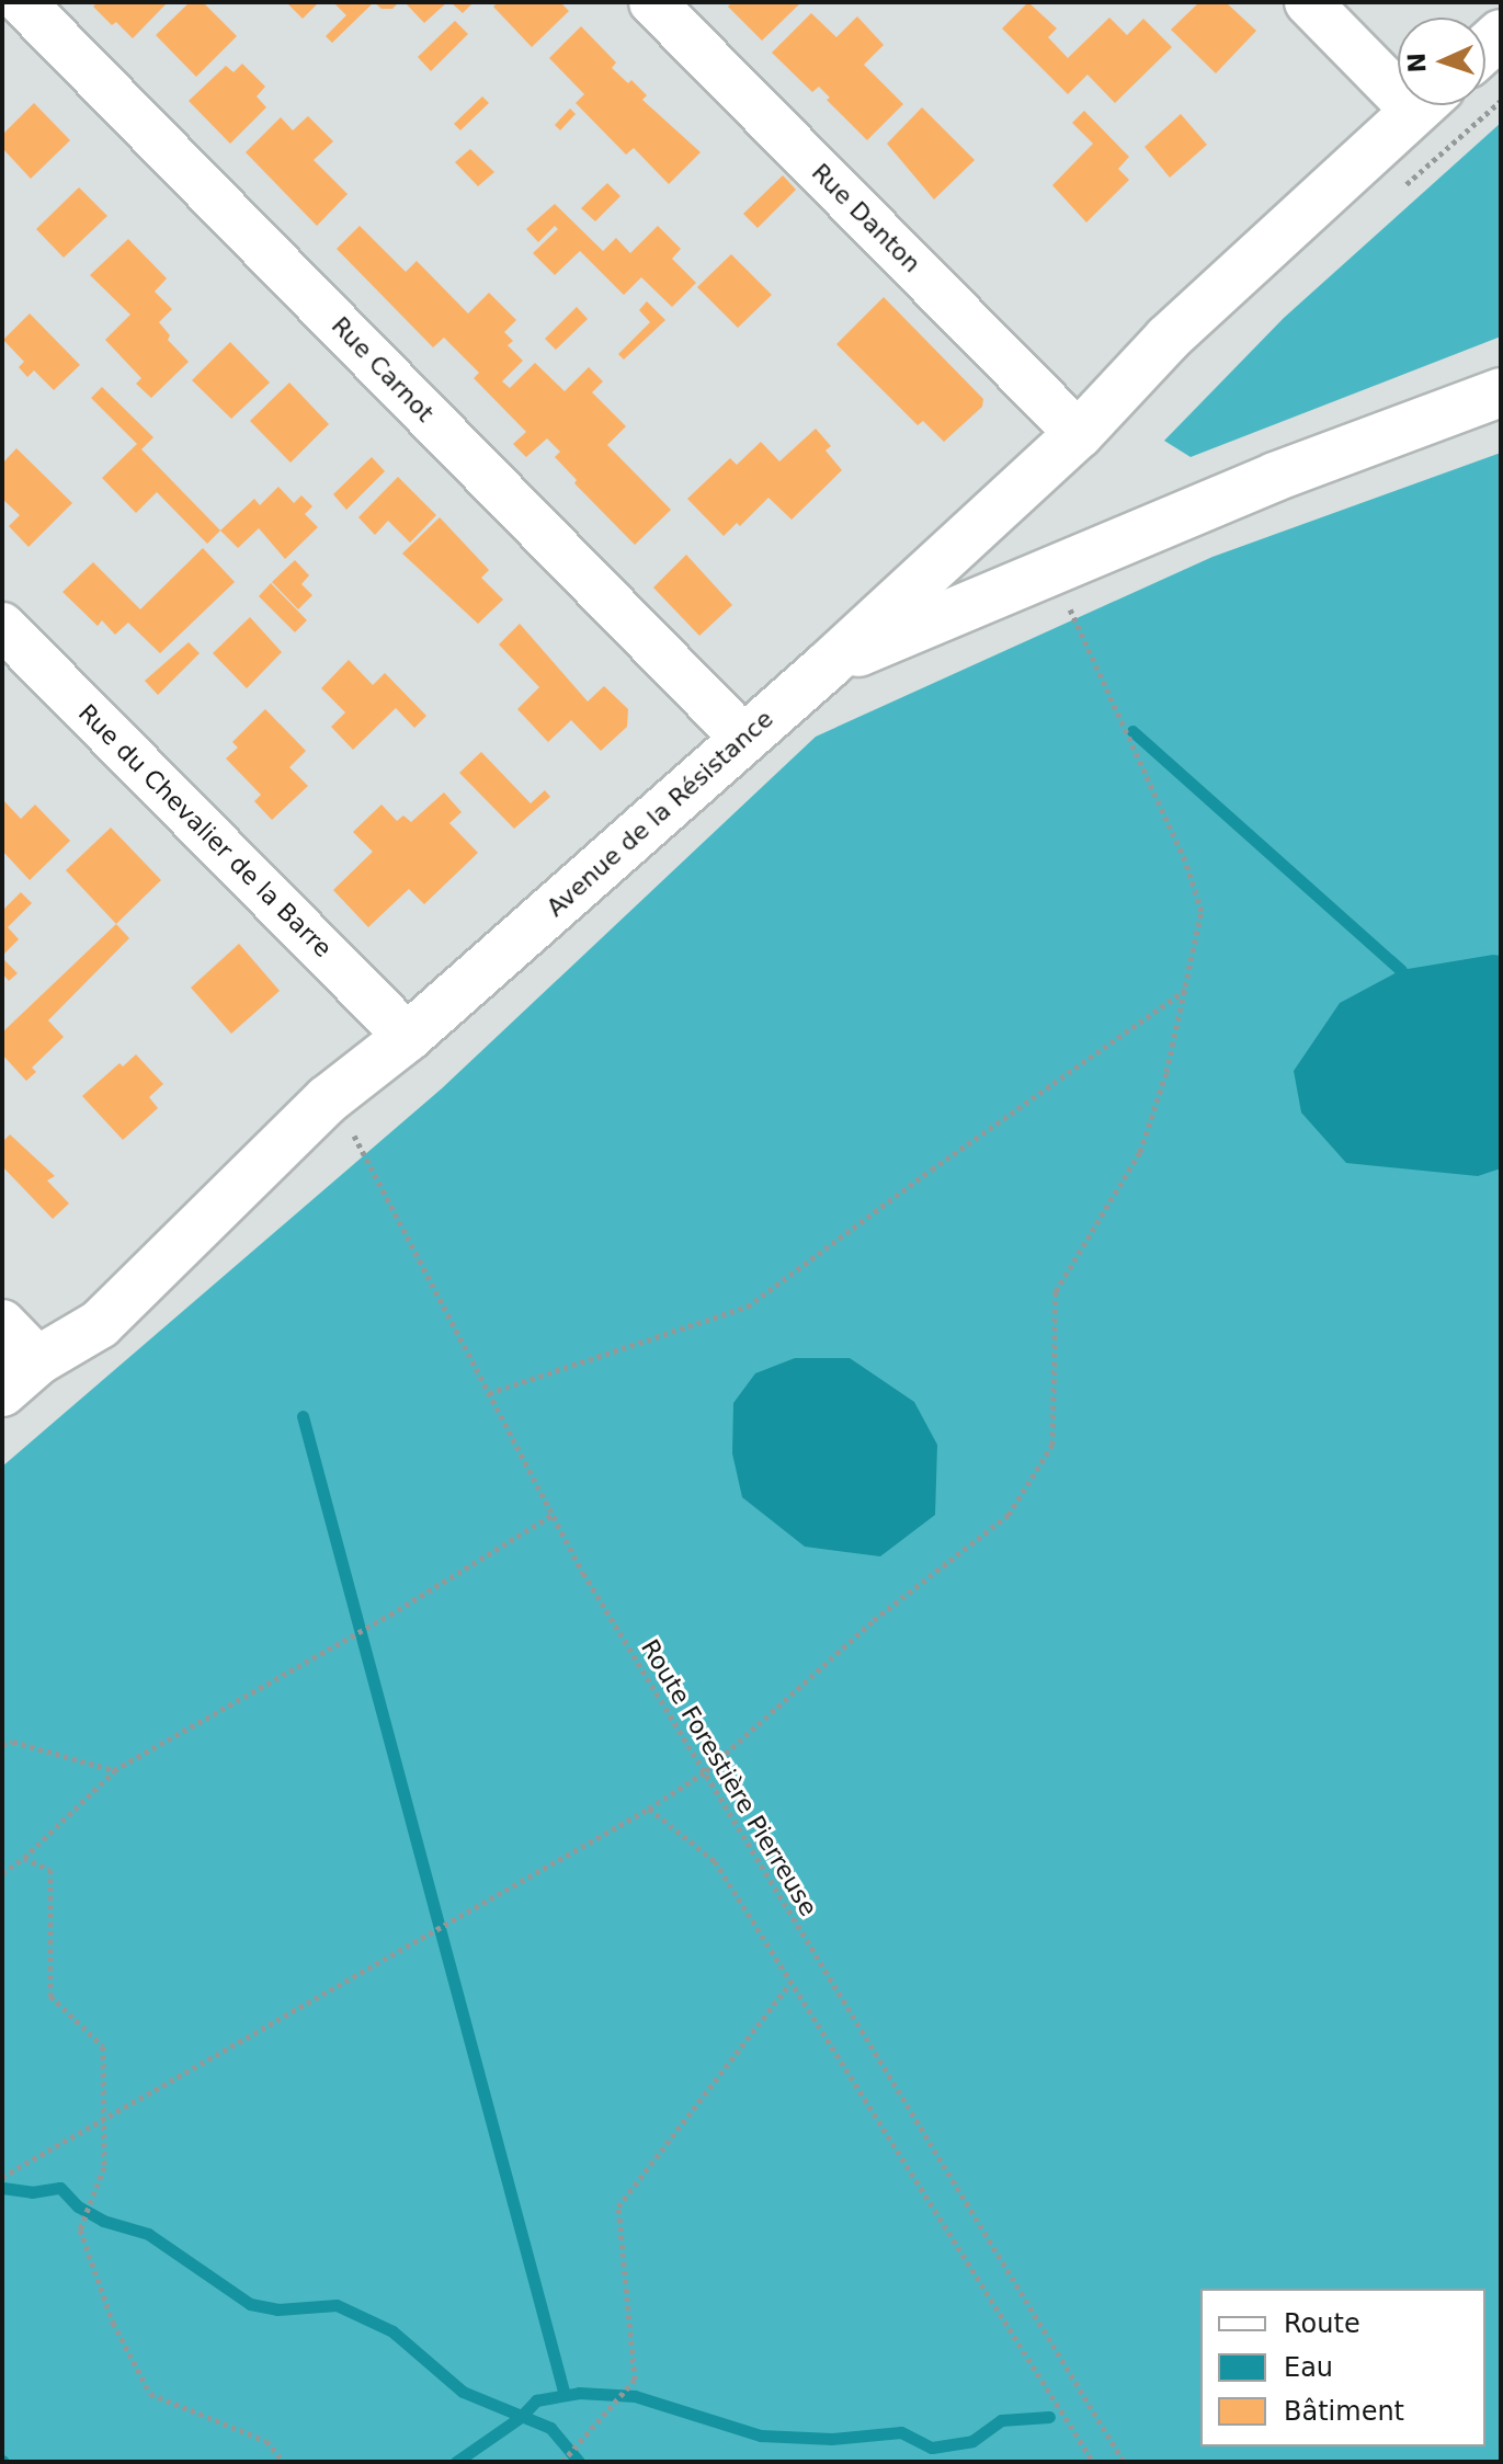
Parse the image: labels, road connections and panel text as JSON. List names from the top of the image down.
{
  "streets": {
    "main road": ["Avenue de la Résistance"],
    "street": ["Rue Danton", "Rue Carnot", "Rue du Chevalier de la Barre"],
    "path": ["Route Forestière Pierreuse"]
  },
  "crossings": [
    ["Rue Danton", "Avenue de la Résistance"],
    ["Rue Carnot", "Avenue de la Résistance"],
    ["Avenue de la Résistance", "Rue du Chevalier de la Barre"],
    ["Avenue de la Résistance", "Route Forestière Pierreuse"]
  ],
  "legend": ["Route", "Eau", "Bâtiment"],
  "north": "left"
}
